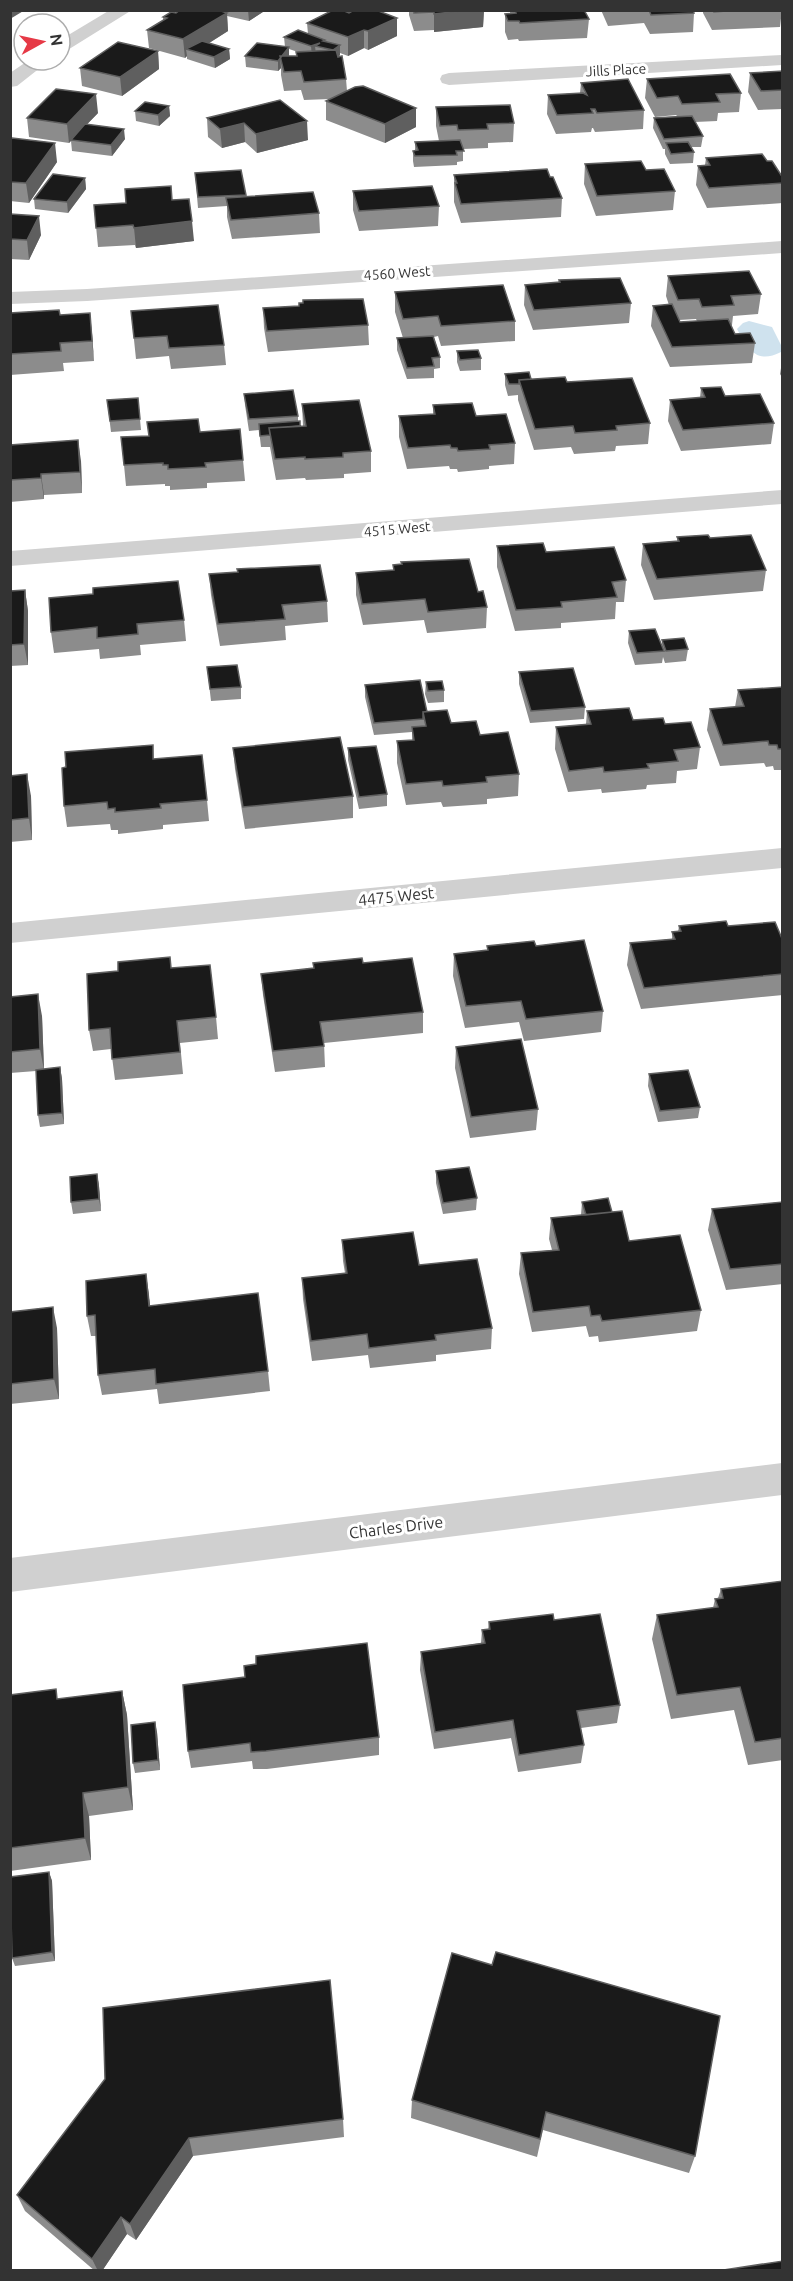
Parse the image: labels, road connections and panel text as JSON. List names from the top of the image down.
{
  "streets": {
    "street": [
      "Jills Place",
      "4560 West",
      "4515 West",
      "4475 West",
      "Charles Drive"
    ]
  },
  "north": "right"
}
